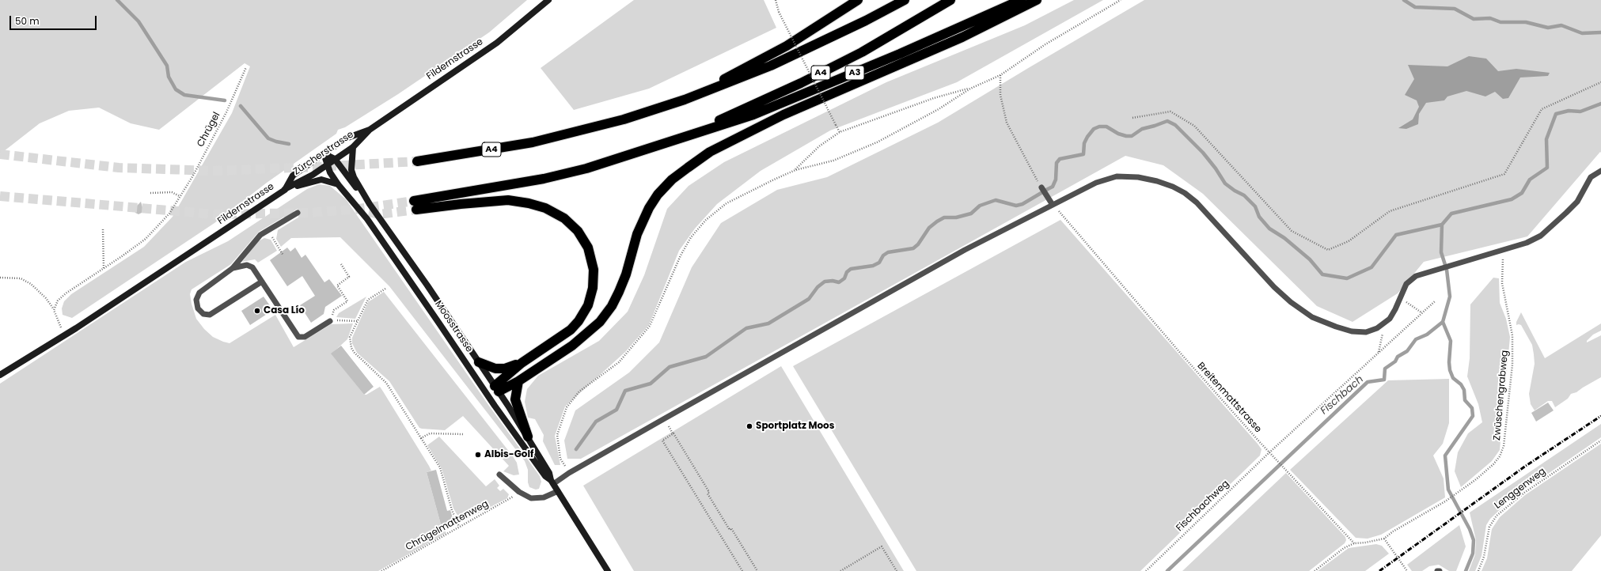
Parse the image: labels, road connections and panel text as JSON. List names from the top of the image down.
{
  "streets": {
    "highway": ["A4", "A3"],
    "main road": ["Fildernstrasse", "Zürcherstrasse", "Moosstrasse"],
    "path": [
      "Chrügel",
      "Zwüschengrabweg",
      "Breitenmattstrasse",
      "Lenggenweg",
      "Fischbachweg",
      "Chrügelmattenweg"
    ]
  },
  "crossings": [
    ["Fildernstrasse", "Zürcherstrasse"],
    ["Fildernstrasse", "Moosstrasse"],
    ["A4", "A3"],
    ["Zürcherstrasse", "Moosstrasse"],
    ["Breitenmattstrasse", "Fischbachweg"]
  ],
  "water": ["Fischbach"],
  "places": ["Casa Lío", "Sportplatz Moos", "Albis-Golf"],
  "scale_bar": "50 m"
}
